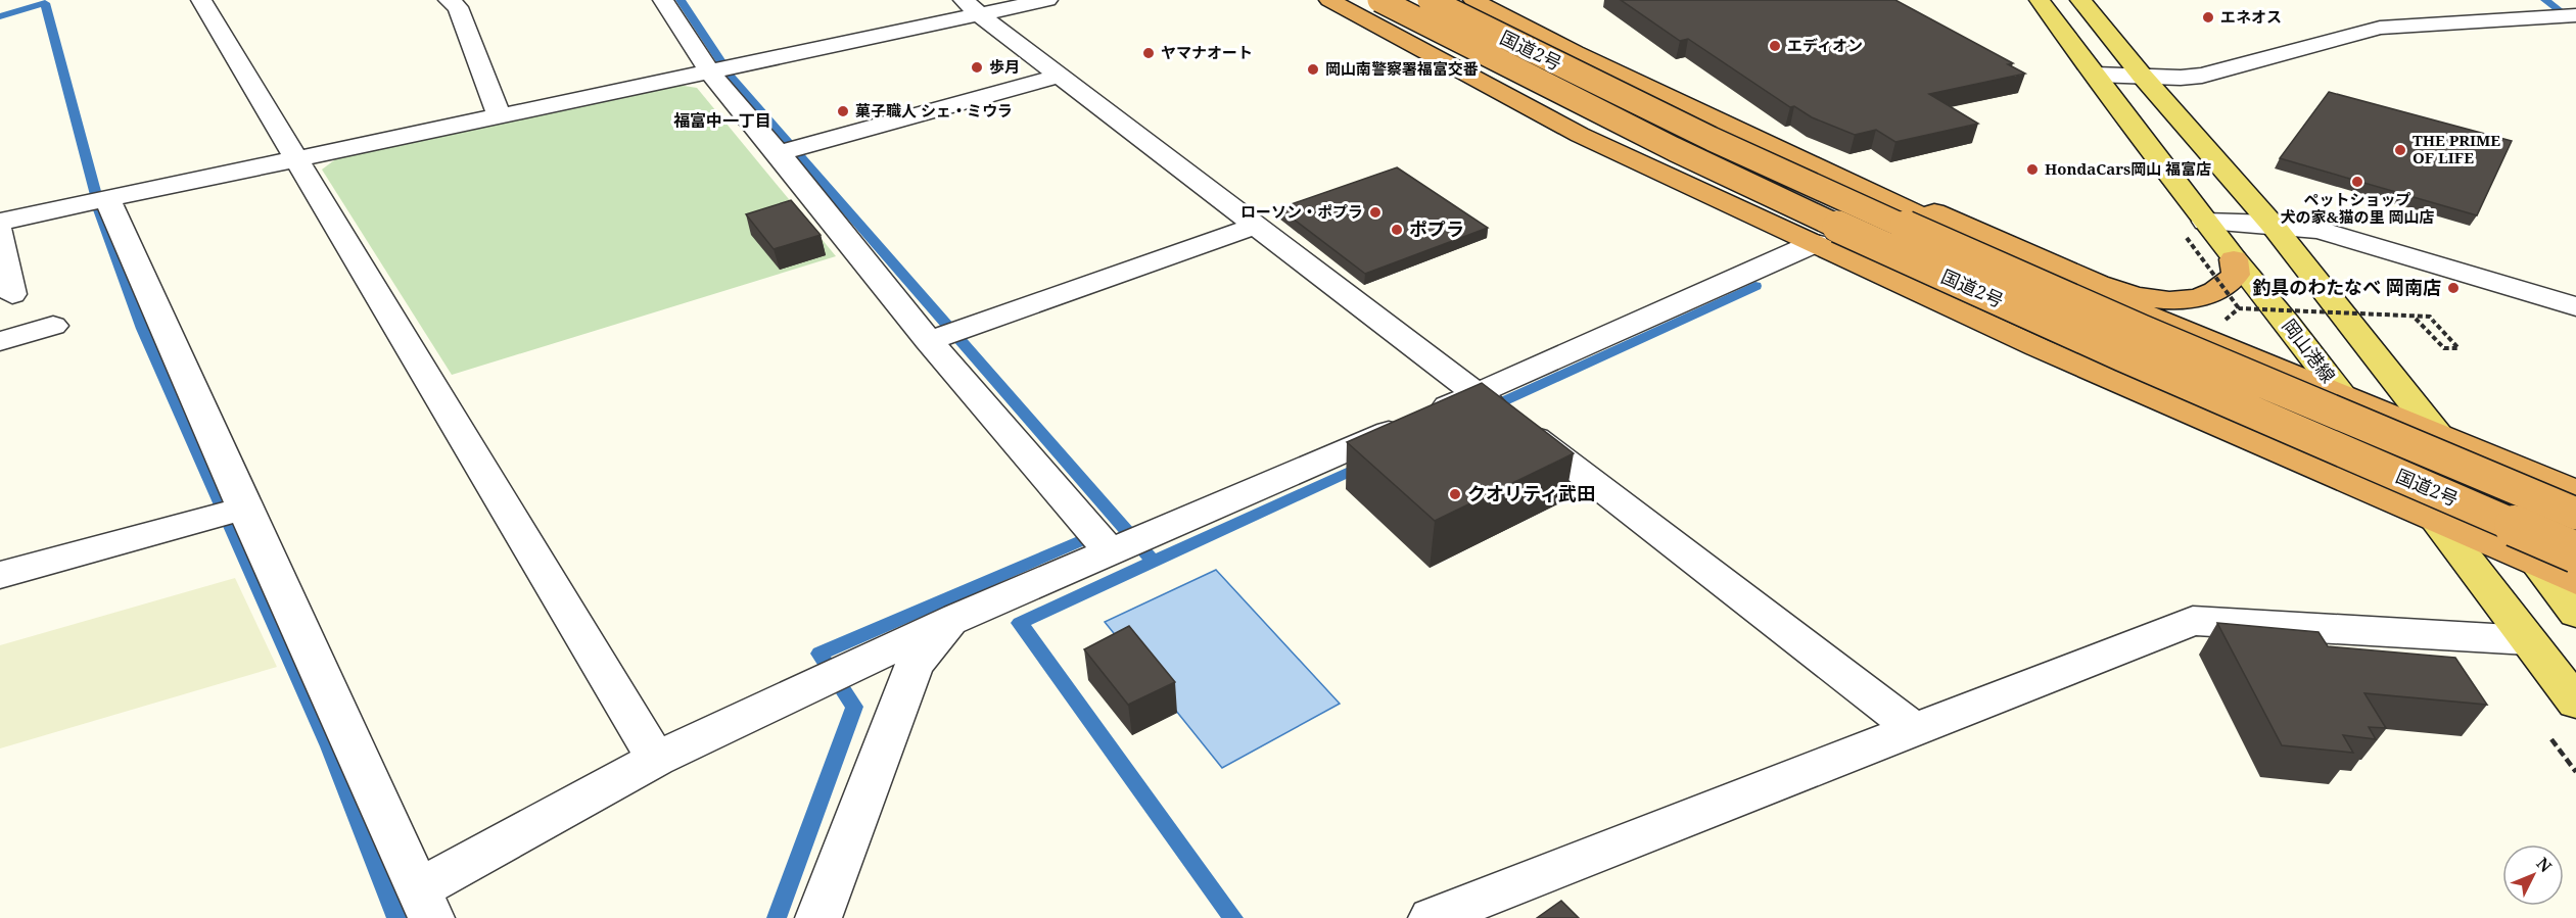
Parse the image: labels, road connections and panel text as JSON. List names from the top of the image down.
{
  "streets": {
    "highway": ["国道2号"],
    "main road": ["岡山港線"]
  },
  "districts": ["福富中一丁目"],
  "places": [
    "エネオス",
    "エディオン",
    "ヤマナオート",
    "歩月",
    "岡山南警察署福富交番",
    "菓子職人 シェ・ミウラ",
    "THE PRIME OF LIFE",
    "HondaCars岡山 福富店",
    "ペットショップ 犬の家&猫の里 岡山店",
    "ローソン・ポプラ",
    "ポプラ",
    "釣具のわたなべ 岡南店",
    "クオリティ武田"
  ],
  "north": "top right"
}
